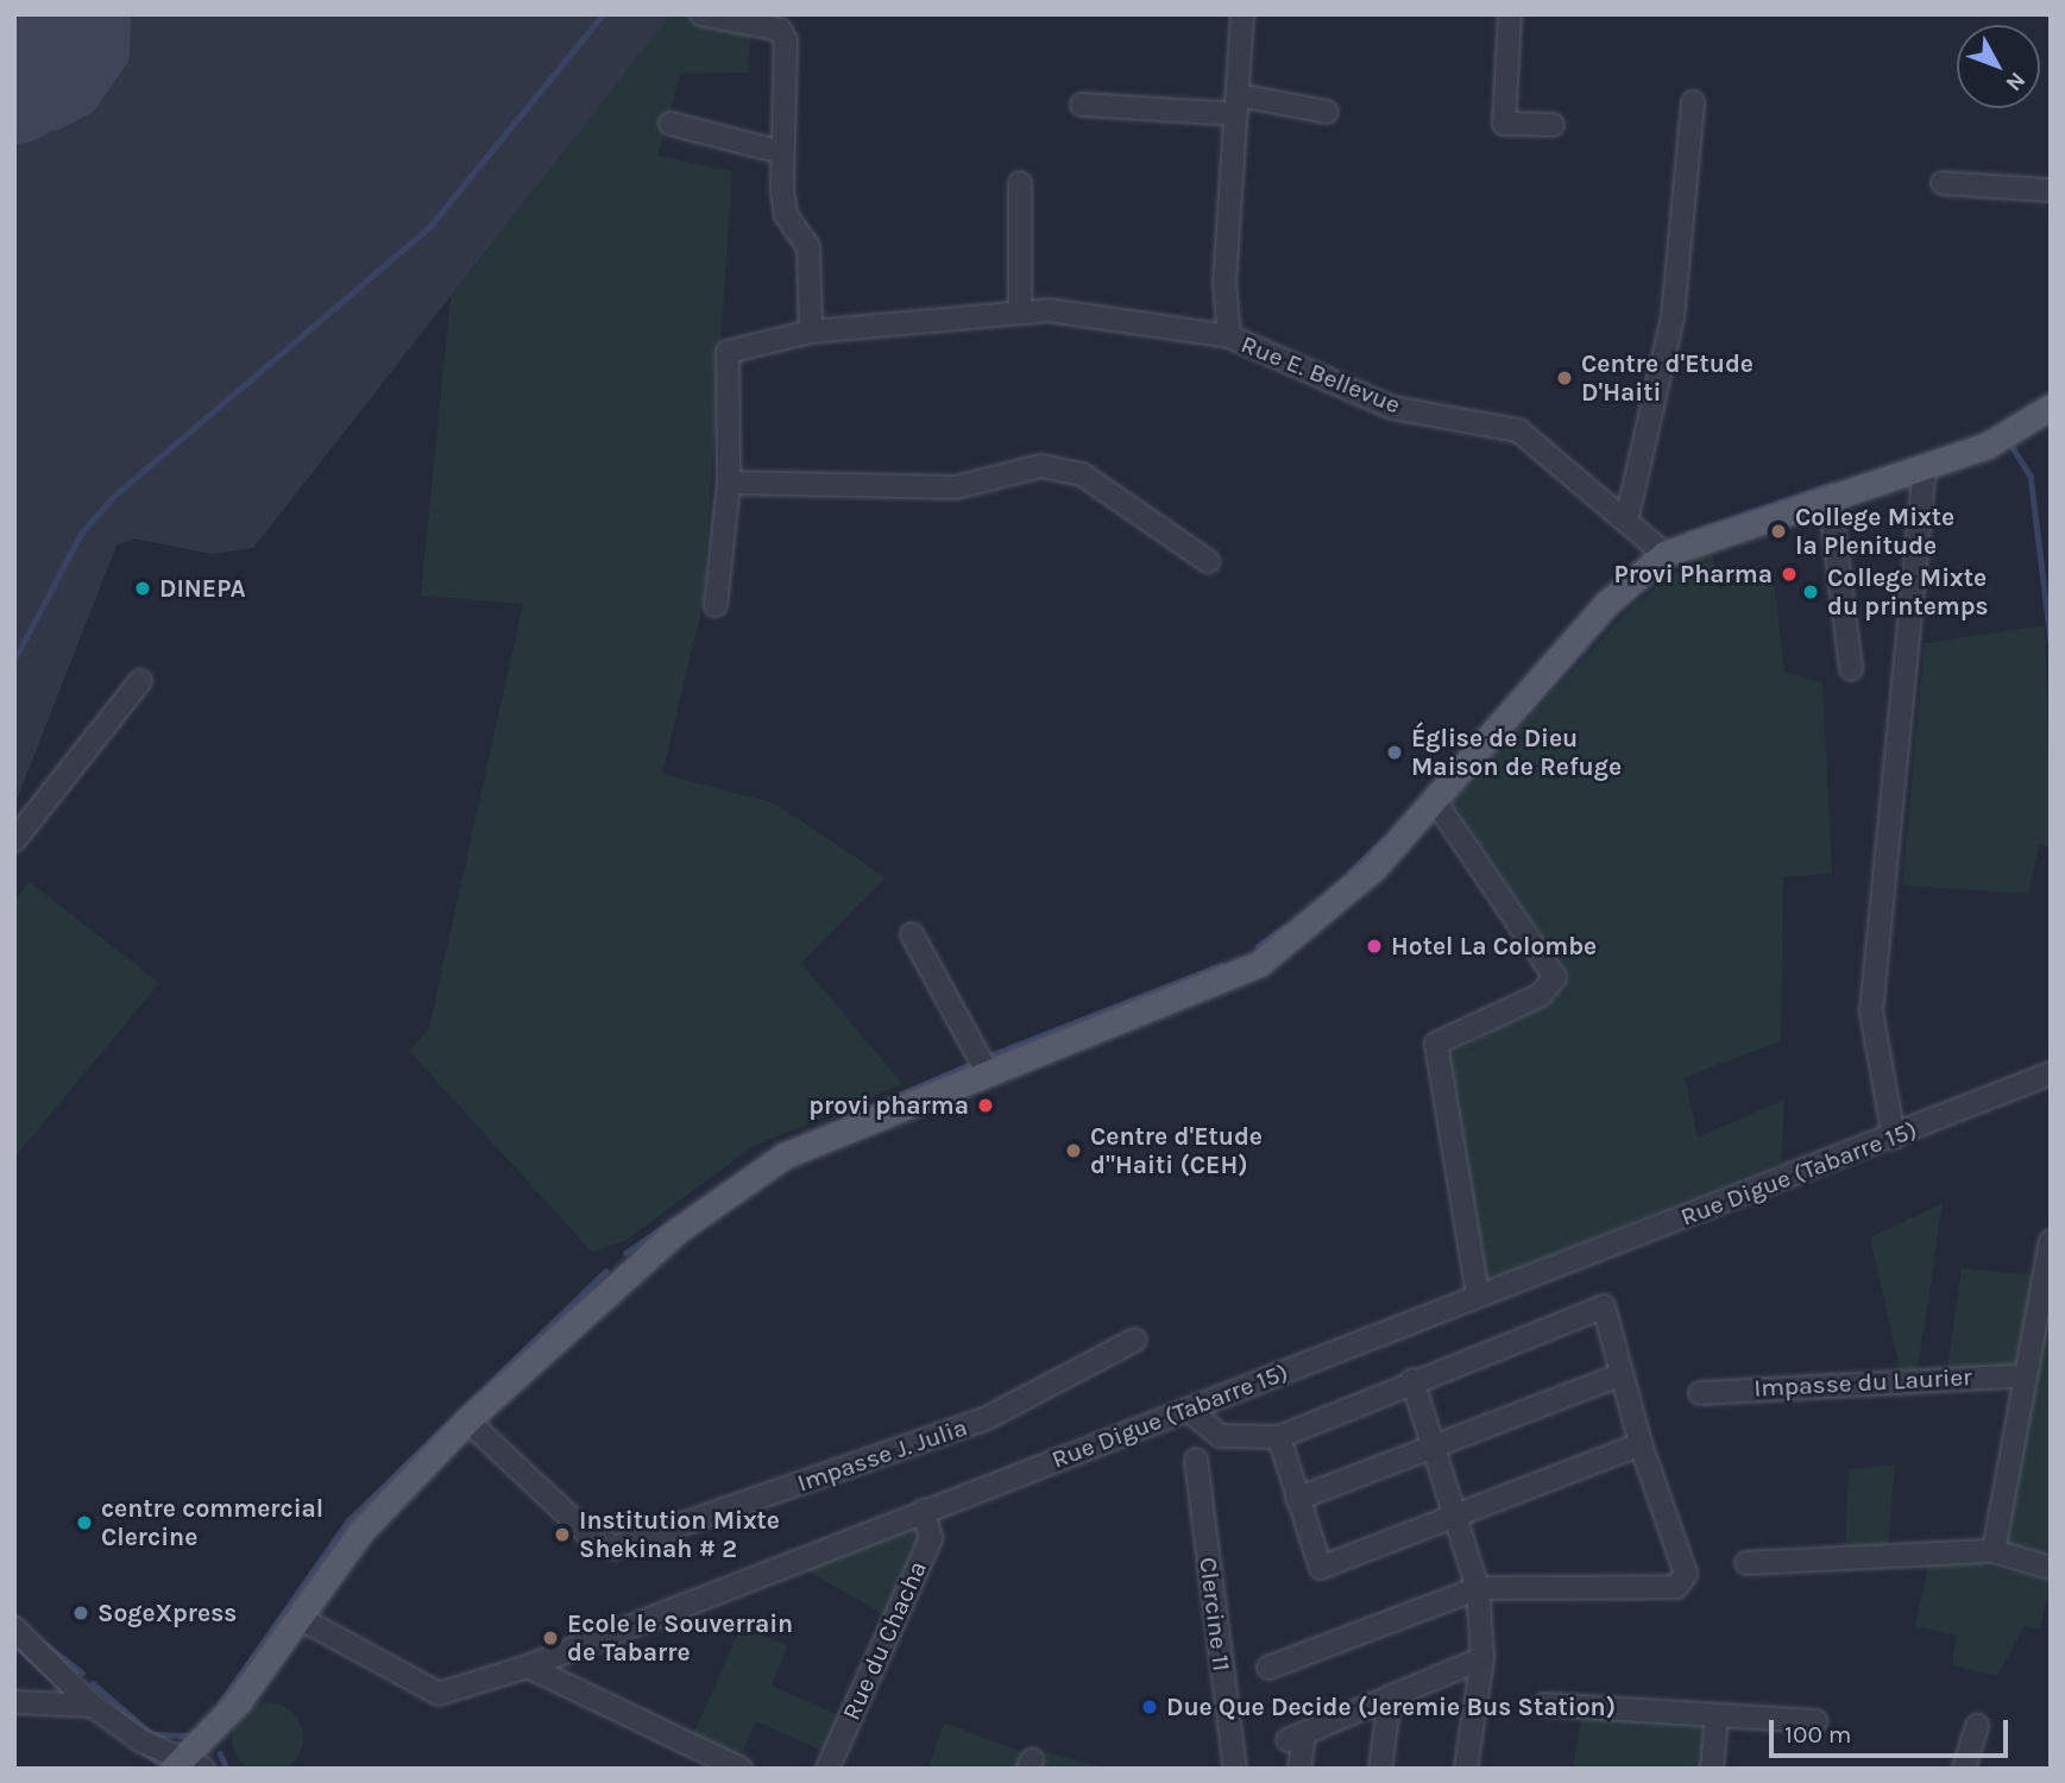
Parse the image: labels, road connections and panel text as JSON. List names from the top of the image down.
{
  "streets": {
    "street": [
      "Rue E. Bellevue",
      "Rue Digue (Tabarre 15)",
      "Impasse du Laurier",
      "Impasse J. Julia",
      "Clercine 11",
      "Rue du Chacha"
    ]
  },
  "crossings": [
    ["Rue Digue (Tabarre 15)", "Rue du Chacha"]
  ],
  "places": [
    "Centre d'Etude D'Haiti",
    "College Mixte la Plenitude",
    "Provi Pharma",
    "DINEPA",
    "College Mixte du printemps",
    "Église de Dieu Maison de Refuge",
    "Hotel La Colombe",
    "provi pharma",
    "Centre d'Etude d\"Haiti (CEH)",
    "centre commercial Clercine",
    "Institution Mixte Shekinah # 2",
    "SogeXpress",
    "Ecole le Souverrain de Tabarre",
    "Due Que Decide (Jeremie Bus Station)"
  ],
  "scale_bar": "100 m",
  "north": "bottom right"
}
